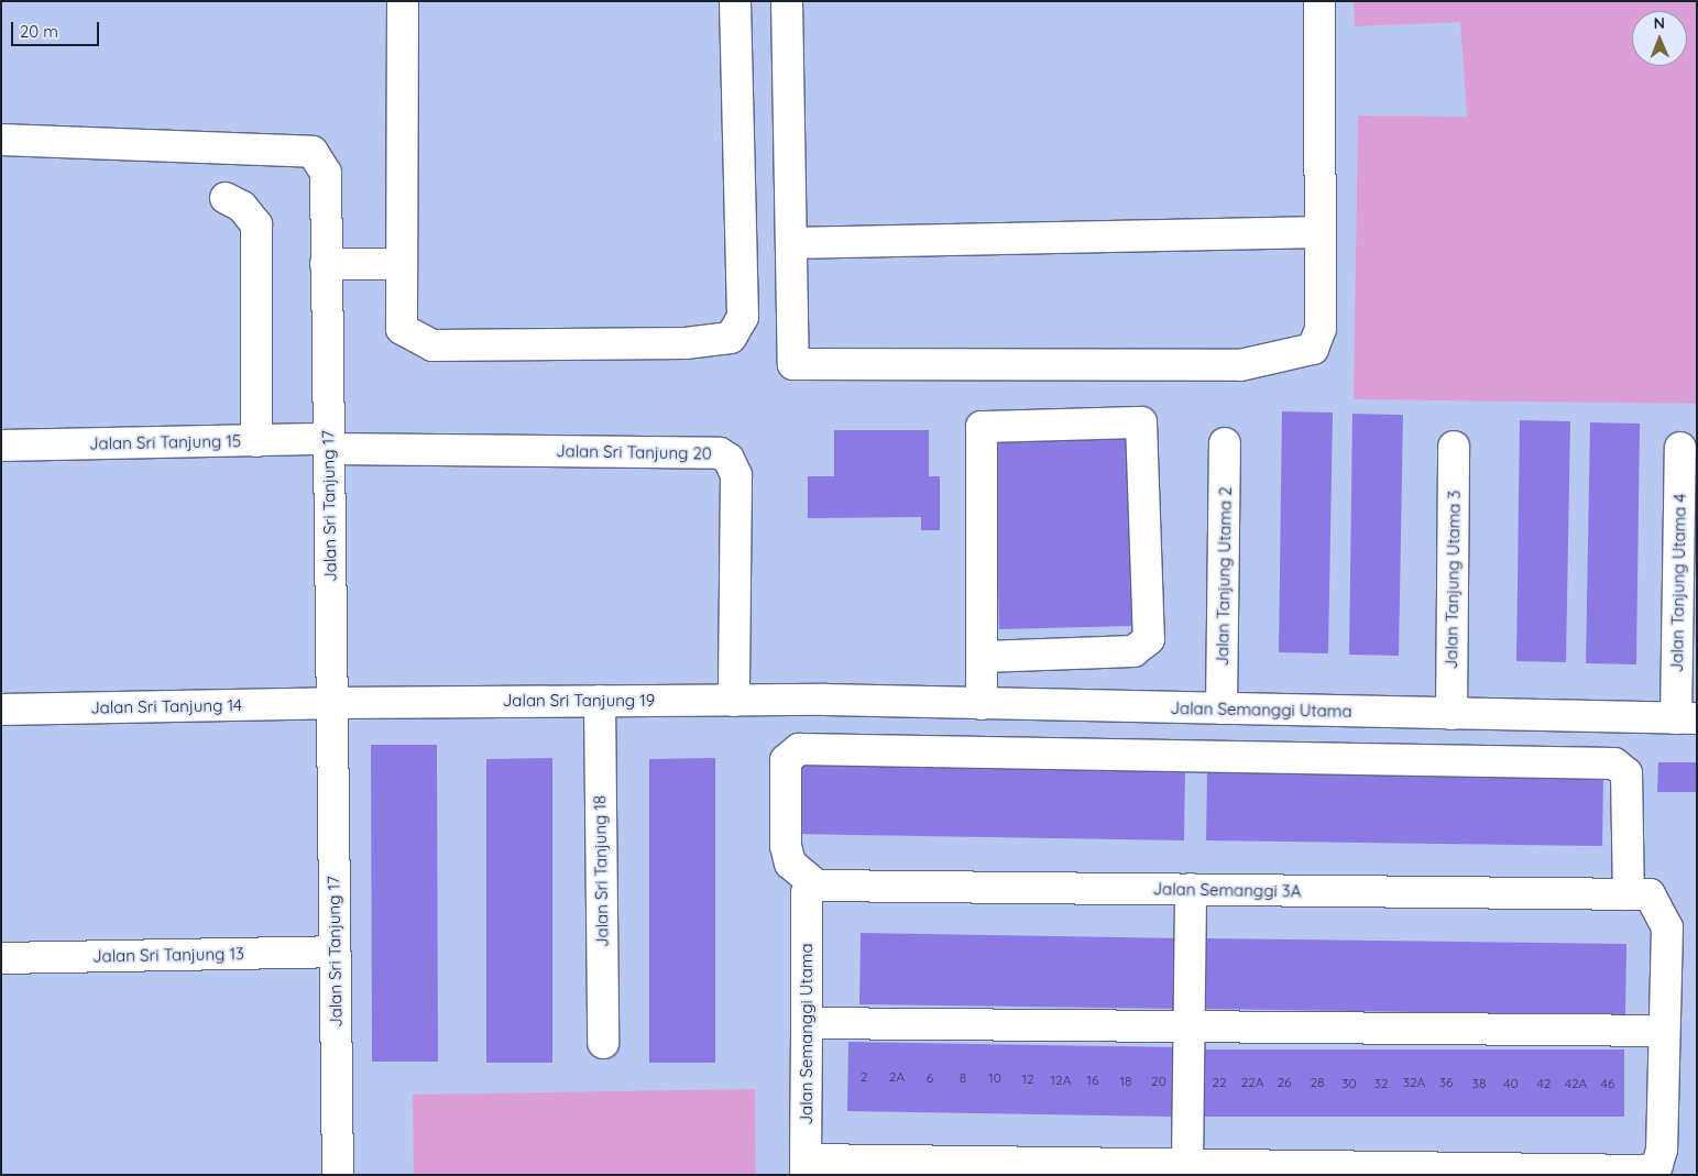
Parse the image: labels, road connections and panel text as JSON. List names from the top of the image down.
{
  "streets": {
    "street": [
      "Jalan Sri Tanjung 15",
      "Jalan Sri Tanjung 20",
      "Jalan Sri Tanjung 17",
      "Jalan Tanjung Utama 2",
      "Jalan Tanjung Utama 3",
      "Jalan Tanjung Utama 4",
      "Jalan Sri Tanjung 19",
      "Jalan Sri Tanjung 14",
      "Jalan Semanggi Utama",
      "Jalan Sri Tanjung 18",
      "Jalan Semanggi 3A",
      "Jalan Sri Tanjung 13"
    ]
  },
  "crossings": [
    ["Jalan Sri Tanjung 15", "Jalan Sri Tanjung 20"],
    ["Jalan Sri Tanjung 15", "Jalan Sri Tanjung 17"],
    ["Jalan Sri Tanjung 20", "Jalan Sri Tanjung 17"],
    ["Jalan Sri Tanjung 20", "Jalan Sri Tanjung 19"],
    ["Jalan Sri Tanjung 17", "Jalan Sri Tanjung 19"],
    ["Jalan Sri Tanjung 17", "Jalan Sri Tanjung 14"],
    ["Jalan Sri Tanjung 17", "Jalan Sri Tanjung 13"],
    ["Jalan Tanjung Utama 2", "Jalan Semanggi Utama"],
    ["Jalan Tanjung Utama 3", "Jalan Semanggi Utama"],
    ["Jalan Tanjung Utama 4", "Jalan Semanggi Utama"],
    ["Jalan Sri Tanjung 19", "Jalan Sri Tanjung 14"],
    ["Jalan Sri Tanjung 19", "Jalan Semanggi Utama"],
    ["Jalan Sri Tanjung 19", "Jalan Sri Tanjung 18"],
    ["Jalan Semanggi Utama", "Jalan Semanggi 3A"]
  ],
  "house_numbers": [
    "2",
    "2A",
    "6",
    "8",
    "10",
    "12",
    "12A",
    "16",
    "18",
    "20",
    "22",
    "22A",
    "26",
    "28",
    "32A",
    "36",
    "30",
    "32",
    "38",
    "40",
    "42",
    "42A",
    "46"
  ],
  "scale_bar": "20 m",
  "north": "top"
}
